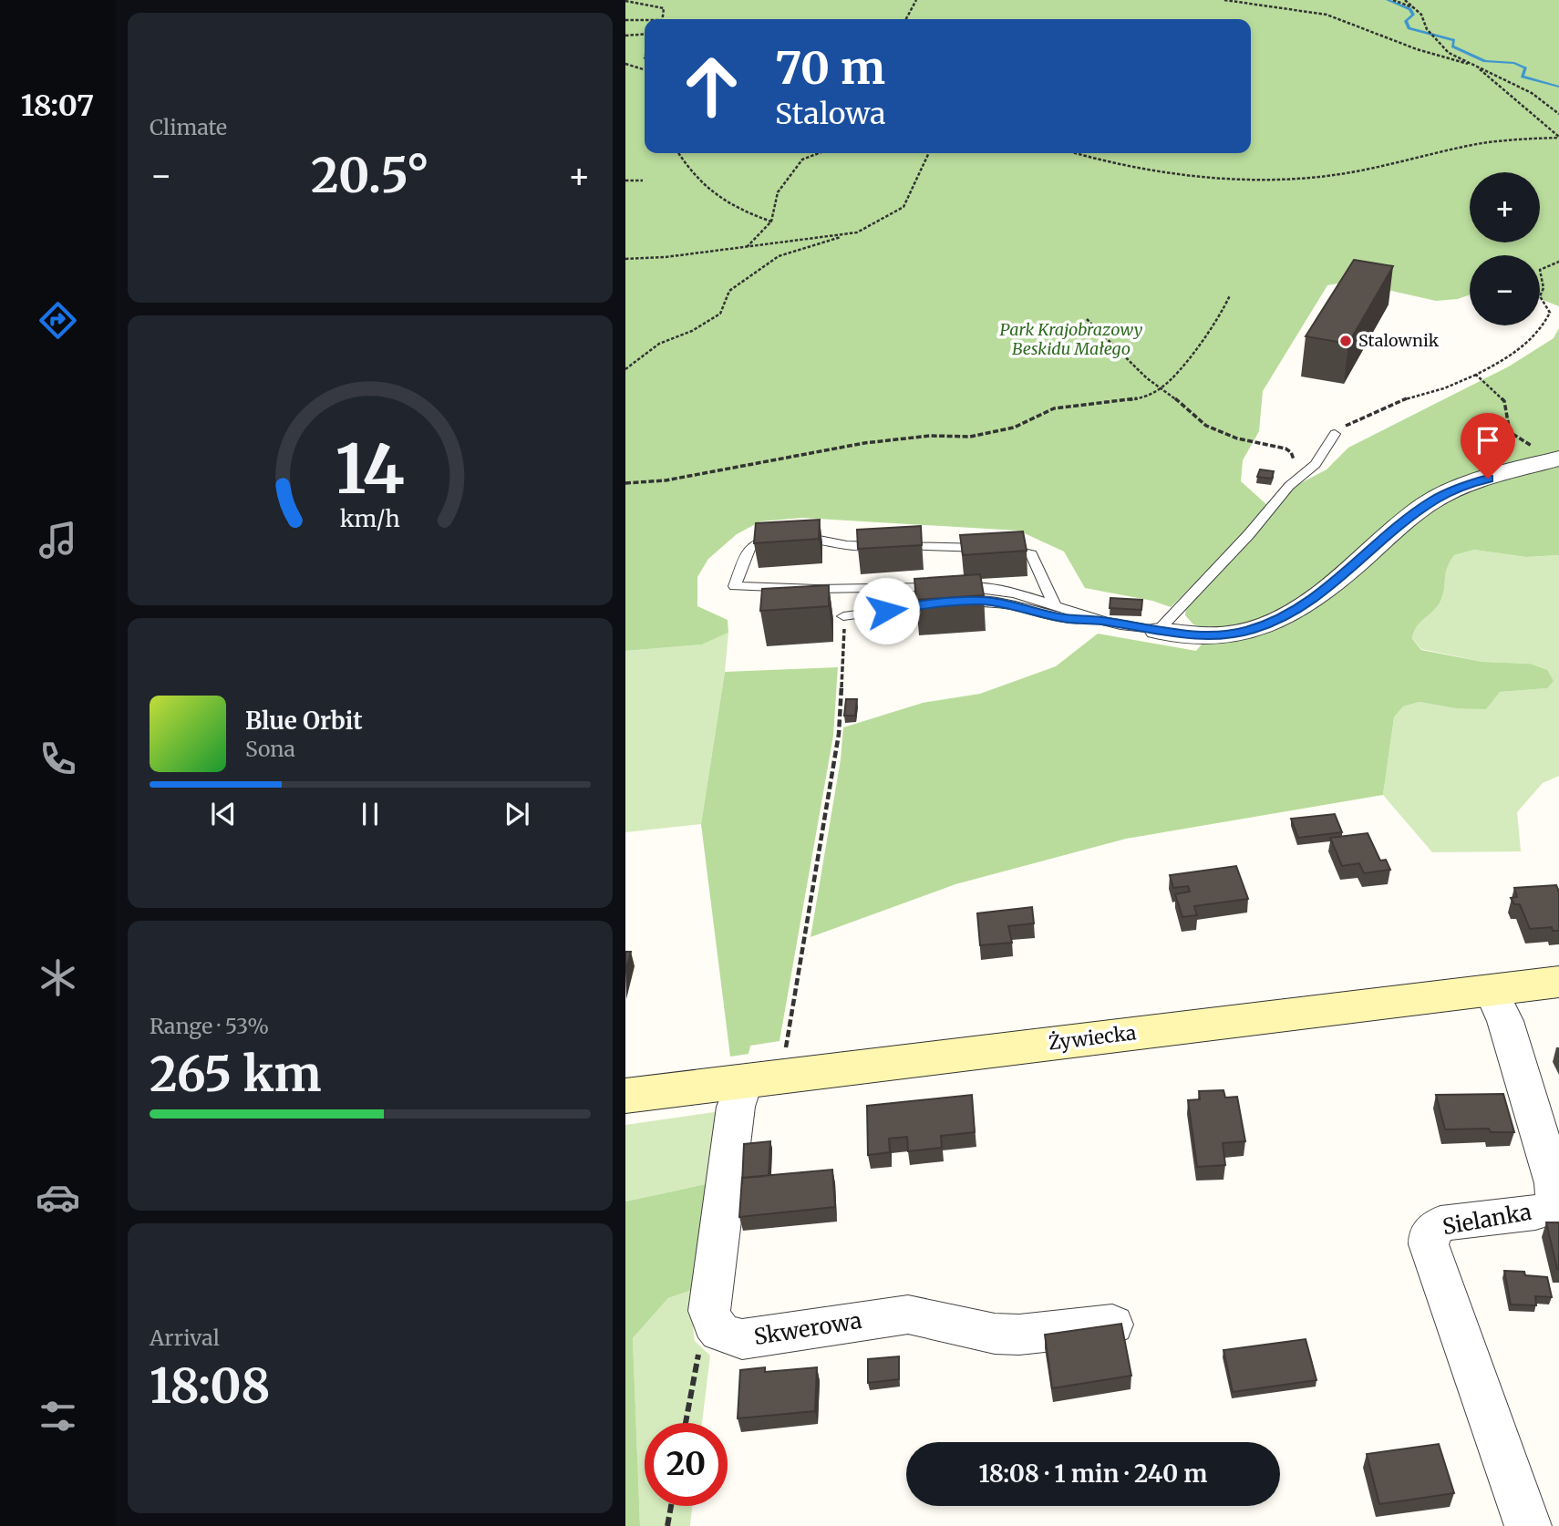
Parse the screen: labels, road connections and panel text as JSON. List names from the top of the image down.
{
  "streets": {
    "main road": ["Żywiecka"],
    "street": ["Sielanka", "Skwerowa"]
  },
  "crossings": [
    ["Żywiecka", "Sielanka"]
  ],
  "parks": ["Park Krajobrazowy Beskidu Małego"],
  "places": ["Stalownik"],
  "page": {
    "tabs": "18:07",
    "tile": [
      "Climate",
      ["Range · 53%", "265 km"],
      ["Arrival", "18:08"]
    ],
    "turn": ["70 m", "Stalowa"],
    "heat": ["−", "20.5°", "+"],
    "map_buttons": ["+", "−"],
    "song": ["Blue Orbit", "Sona"],
    "limit": "20",
    "trip": "18:08 · 1 min · 240 m",
    "gauge": ["14", "km/h"]
  }
}
